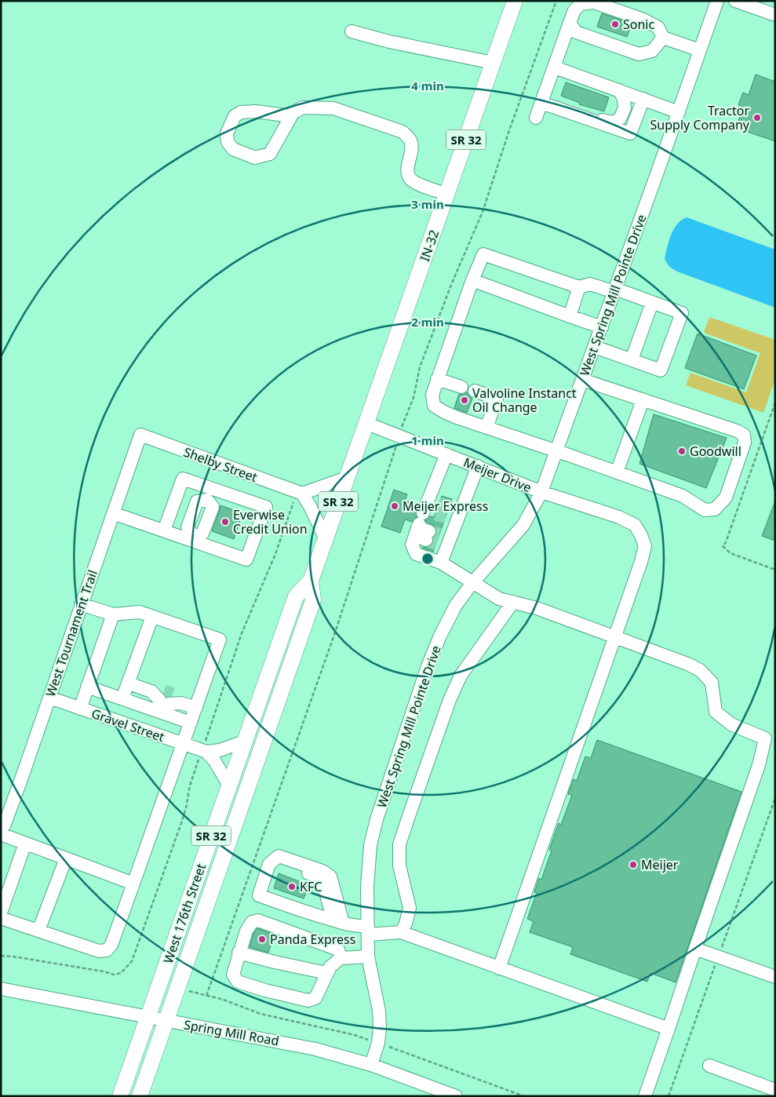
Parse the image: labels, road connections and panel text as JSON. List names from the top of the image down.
{
  "streets": {
    "main road": ["SR 32", "IN-32", "West 176th Street"],
    "street": [
      "West Spring Mill Pointe Drive",
      "Shelby Street",
      "Meijer Drive",
      "West Tournament Trail",
      "Gravel Street",
      "Spring Mill Road"
    ]
  },
  "crossings": [
    ["IN-32", "Meijer Drive"],
    ["IN-32", "West 176th Street"],
    ["West Spring Mill Pointe Drive", "Meijer Drive"],
    ["West Spring Mill Pointe Drive", "Spring Mill Road"],
    ["Shelby Street", "West Tournament Trail"],
    ["Meijer Drive", "West 176th Street"],
    ["West Tournament Trail", "Gravel Street"],
    ["West 176th Street", "Spring Mill Road"]
  ],
  "places": [
    "Sonic",
    "Tractor Supply Company",
    "Valvoline Instanct Oil Change",
    "Goodwill",
    "Meijer Express",
    "Everwise Credit Union",
    "Meijer",
    "KFC",
    "Panda Express"
  ],
  "rings": [
    "4 min",
    "3 min",
    "2 min",
    "1 min"
  ]
}
